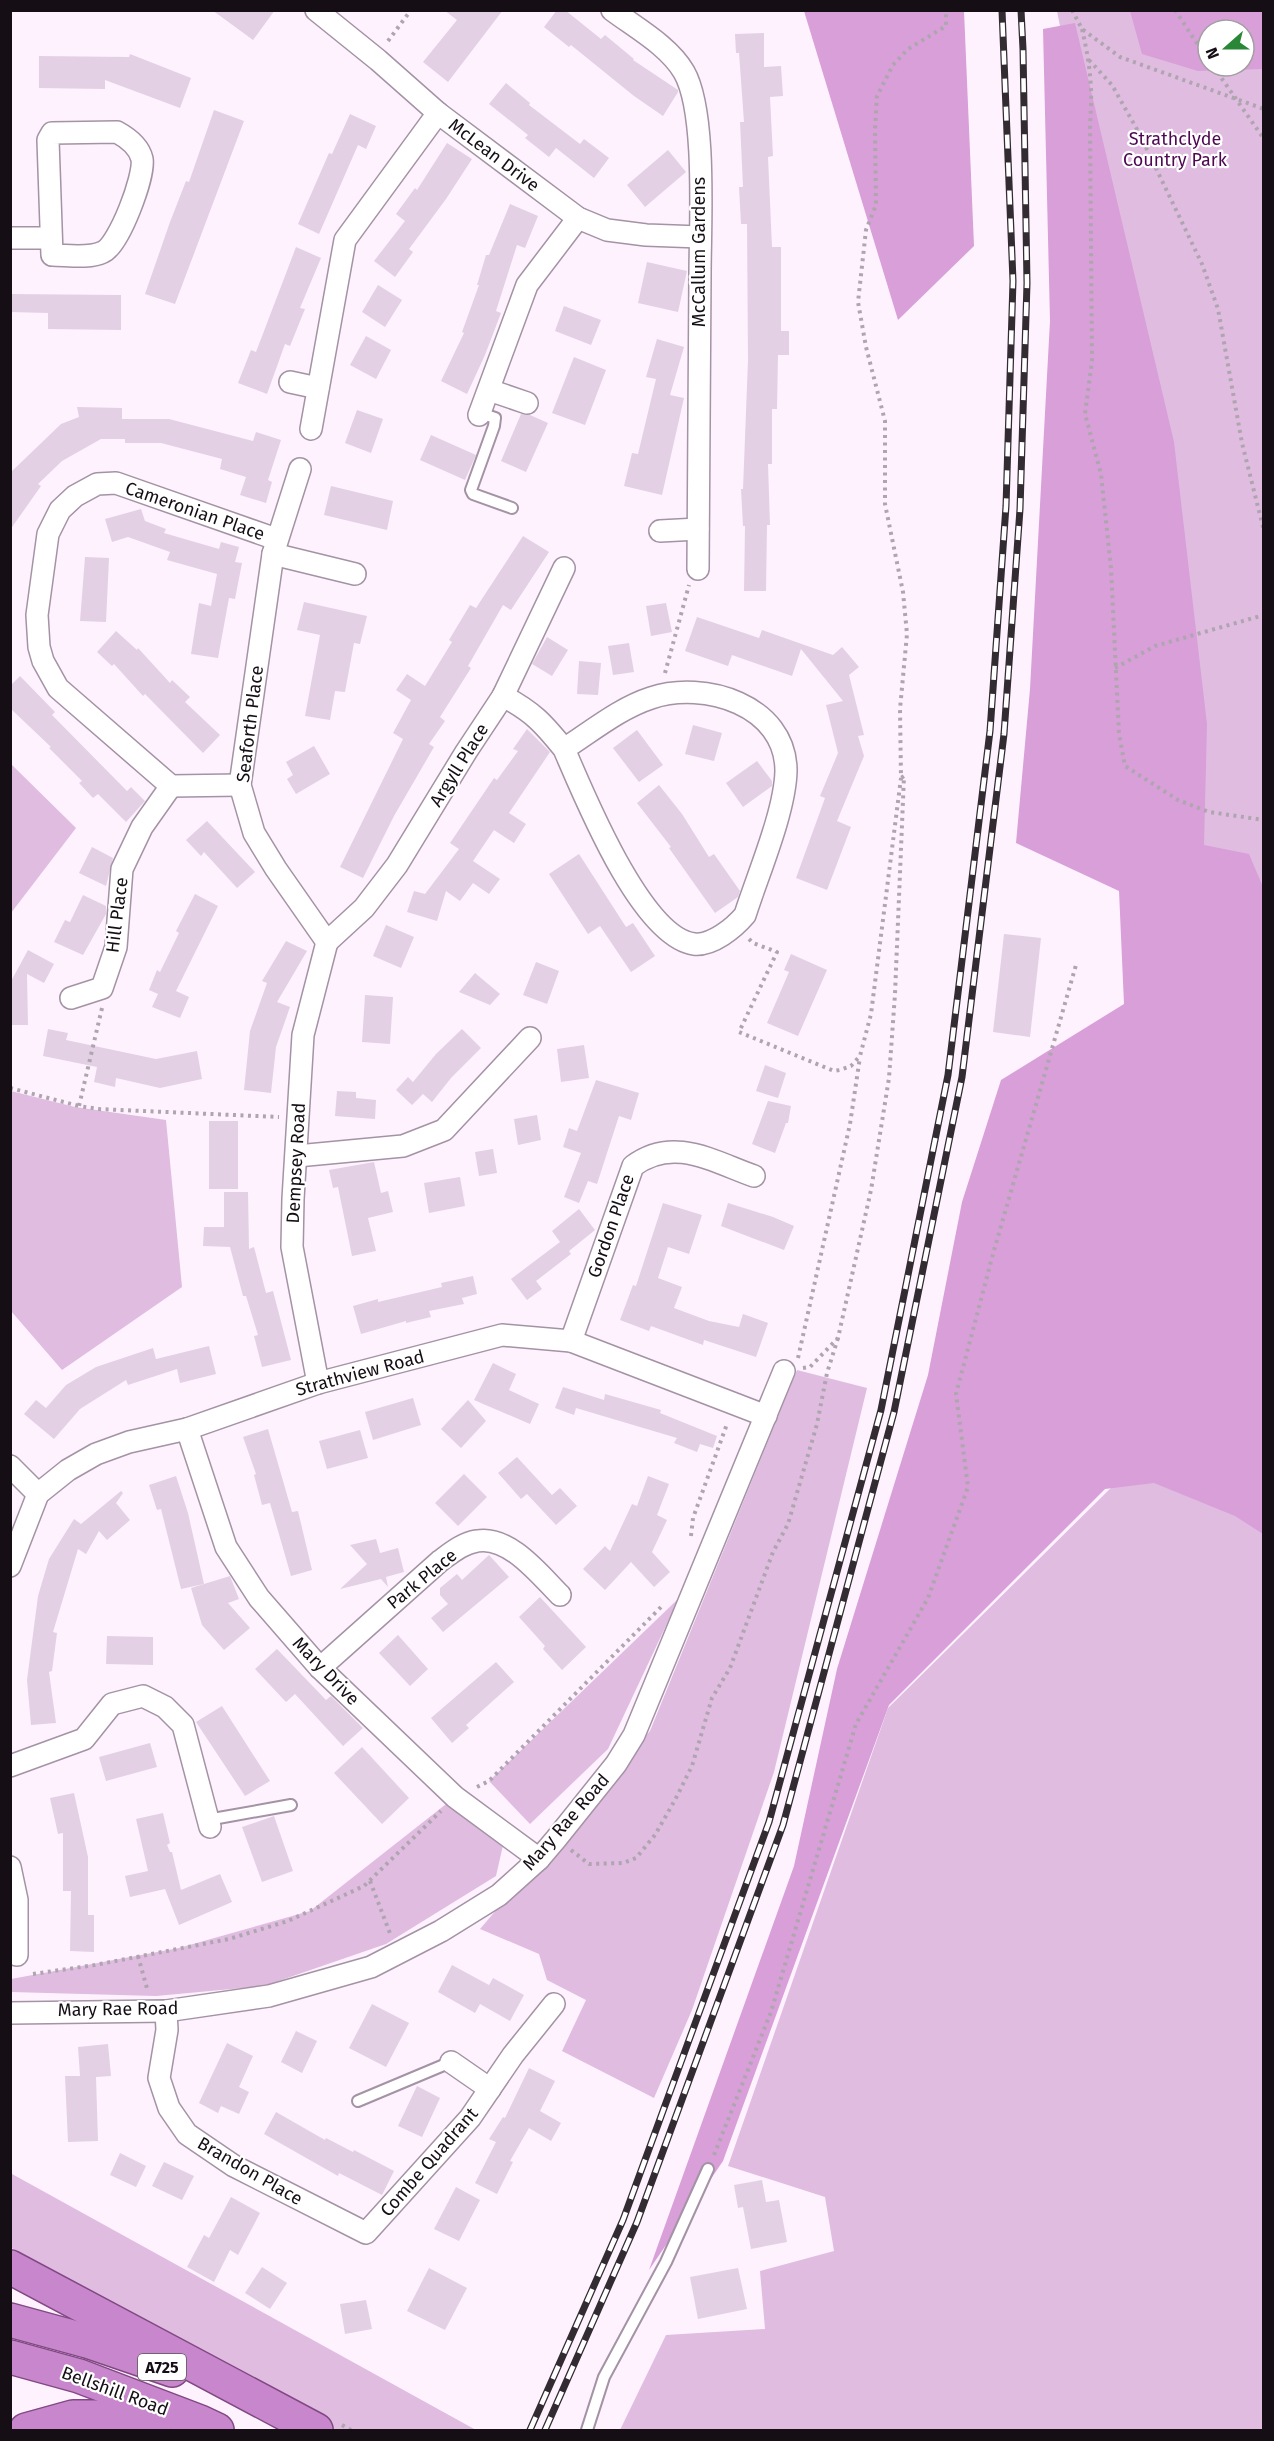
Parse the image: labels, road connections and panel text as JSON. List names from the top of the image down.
{
  "streets": {
    "highway": ["A725", "Bellshill Road"],
    "street": [
      "McLean Drive",
      "McCallum Gardens",
      "Cameronian Place",
      "Seaforth Place",
      "Argyll Place",
      "Hill Place",
      "Dempsey Road",
      "Gordon Place",
      "Strathview Road",
      "Park Place",
      "Mary Drive",
      "Mary Rae Road",
      "Combe Quadrant",
      "Brandon Place"
    ]
  },
  "crossings": [
    ["McLean Drive", "McCallum Gardens"],
    ["Cameronian Place", "Seaforth Place"],
    ["Cameronian Place", "Hill Place"],
    ["Seaforth Place", "Argyll Place"],
    ["Seaforth Place", "Dempsey Road"],
    ["Argyll Place", "Dempsey Road"],
    ["Dempsey Road", "Strathview Road"],
    ["Gordon Place", "Strathview Road"],
    ["Strathview Road", "Mary Drive"],
    ["Strathview Road", "Mary Rae Road"],
    ["Park Place", "Mary Drive"],
    ["Mary Drive", "Mary Rae Road"],
    ["Mary Rae Road", "Brandon Place"],
    ["Combe Quadrant", "Brandon Place"]
  ],
  "parks": ["Strathclyde Country Park"],
  "north": "left"
}
